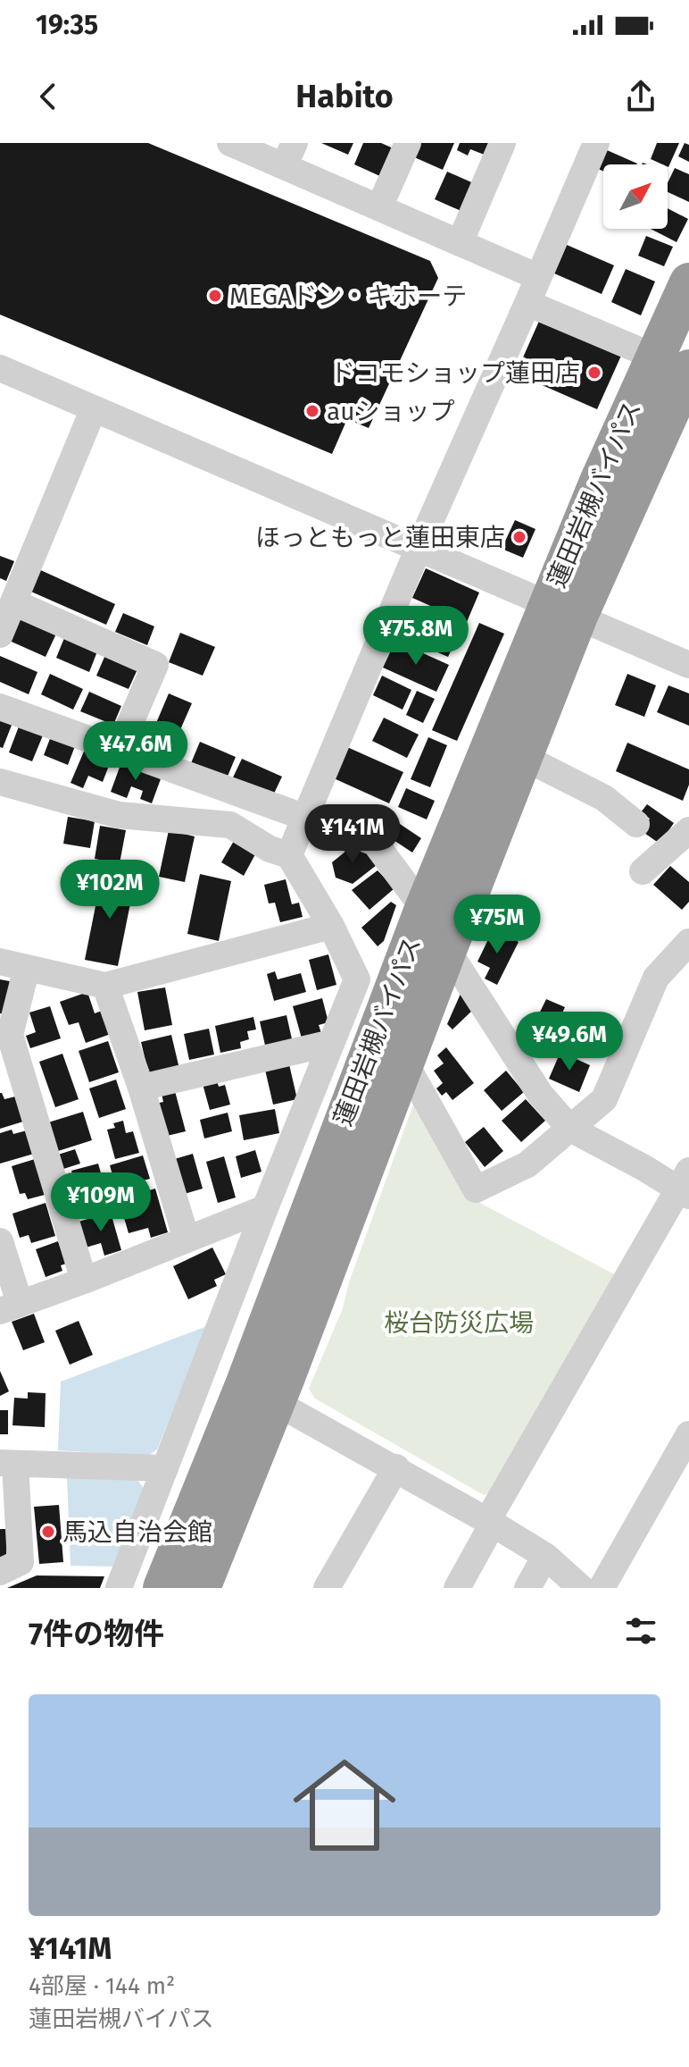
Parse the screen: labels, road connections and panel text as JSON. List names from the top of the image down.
{
  "streets": {
    "highway": ["蓮田岩槻バイパス"]
  },
  "parks": ["桜台防災広場"],
  "places": [
    "MEGAドン・キホーテ",
    "ドコモショップ蓮田店",
    "auショップ",
    "ほっともっと蓮田東店",
    "馬込自治会館"
  ],
  "north": "top right",
  "page": {
    "status": "19:35",
    "header": "Habito",
    "price": [
      "¥75.8M",
      "¥47.6M",
      "¥141M",
      "¥102M",
      "¥75M",
      "¥49.6M",
      "¥109M"
    ],
    "heading": "7件の物件",
    "list": [
      {
        "name": "¥141M",
        "note": "4部屋 · 144 m² · 蓮田岩槻バイパス"
      }
    ]
  }
}
